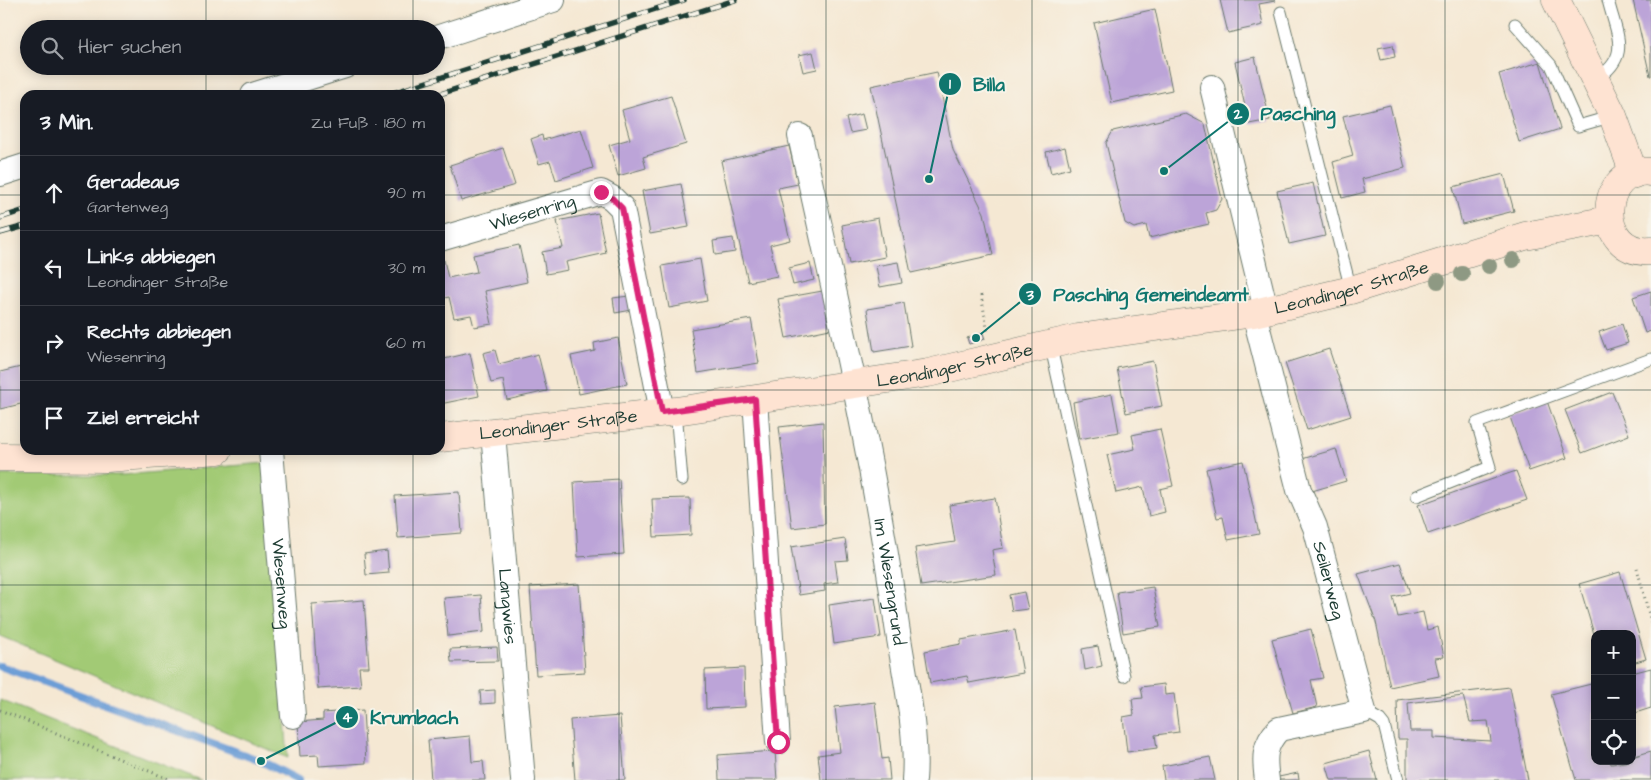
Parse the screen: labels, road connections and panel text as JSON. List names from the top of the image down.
{
  "streets": {
    "street": [
      "Wiesenring",
      "Leondinger Straße",
      "Seilerweg",
      "Im Wiesengrund",
      "Wiesenweg",
      "Langwies"
    ]
  },
  "crossings": [
    ["Wiesenring", "Leondinger Straße"],
    ["Leondinger Straße", "Seilerweg"],
    ["Leondinger Straße", "Im Wiesengrund"],
    ["Leondinger Straße", "Langwies"]
  ],
  "places": [
    "Pasching",
    "Billa",
    "Pasching Gemeindeamt",
    "Krumbach"
  ],
  "page": {
    "search": "Hier suchen",
    "heading": ["3 Min.", "Zu Fuß · 180 m"],
    "list": [
      ["Geradeaus", "Gartenweg", "90 m"],
      ["Links abbiegen", "Leondinger Straße", "30 m"],
      ["Rechts abbiegen", "Wiesenring", "60 m"],
      "Ziel erreicht"
    ],
    "map_buttons": ["+", "−"]
  }
}
